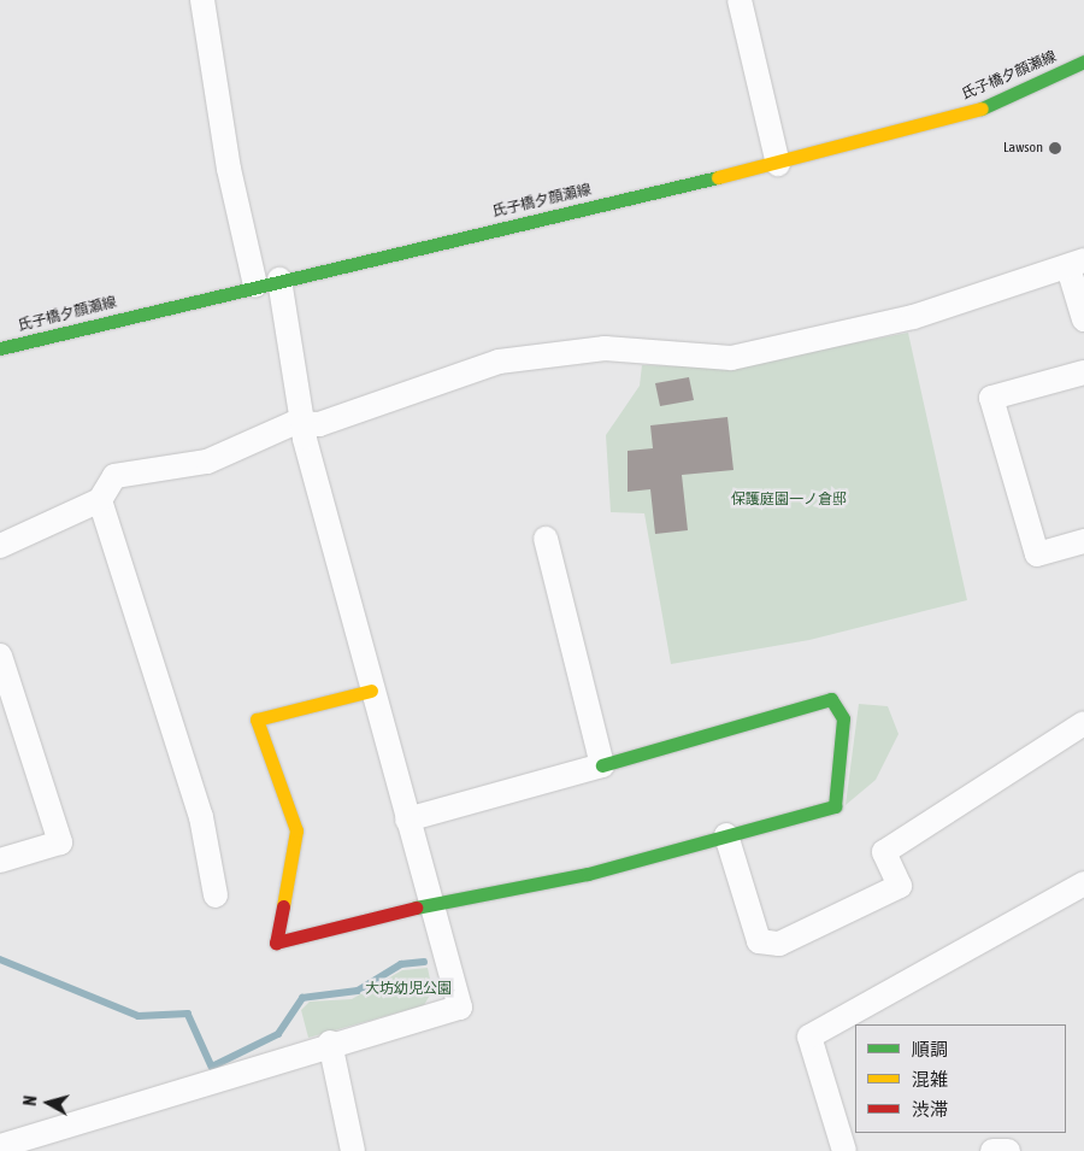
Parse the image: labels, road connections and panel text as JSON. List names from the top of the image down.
{
  "streets": {
    "street": ["氏子橋夕顔瀬線"]
  },
  "parks": ["保護庭園一ノ倉邸", "大坊幼児公園"],
  "places": ["Lawson"],
  "legend": ["順調", "混雑", "渋滞"],
  "north": "left"
}
